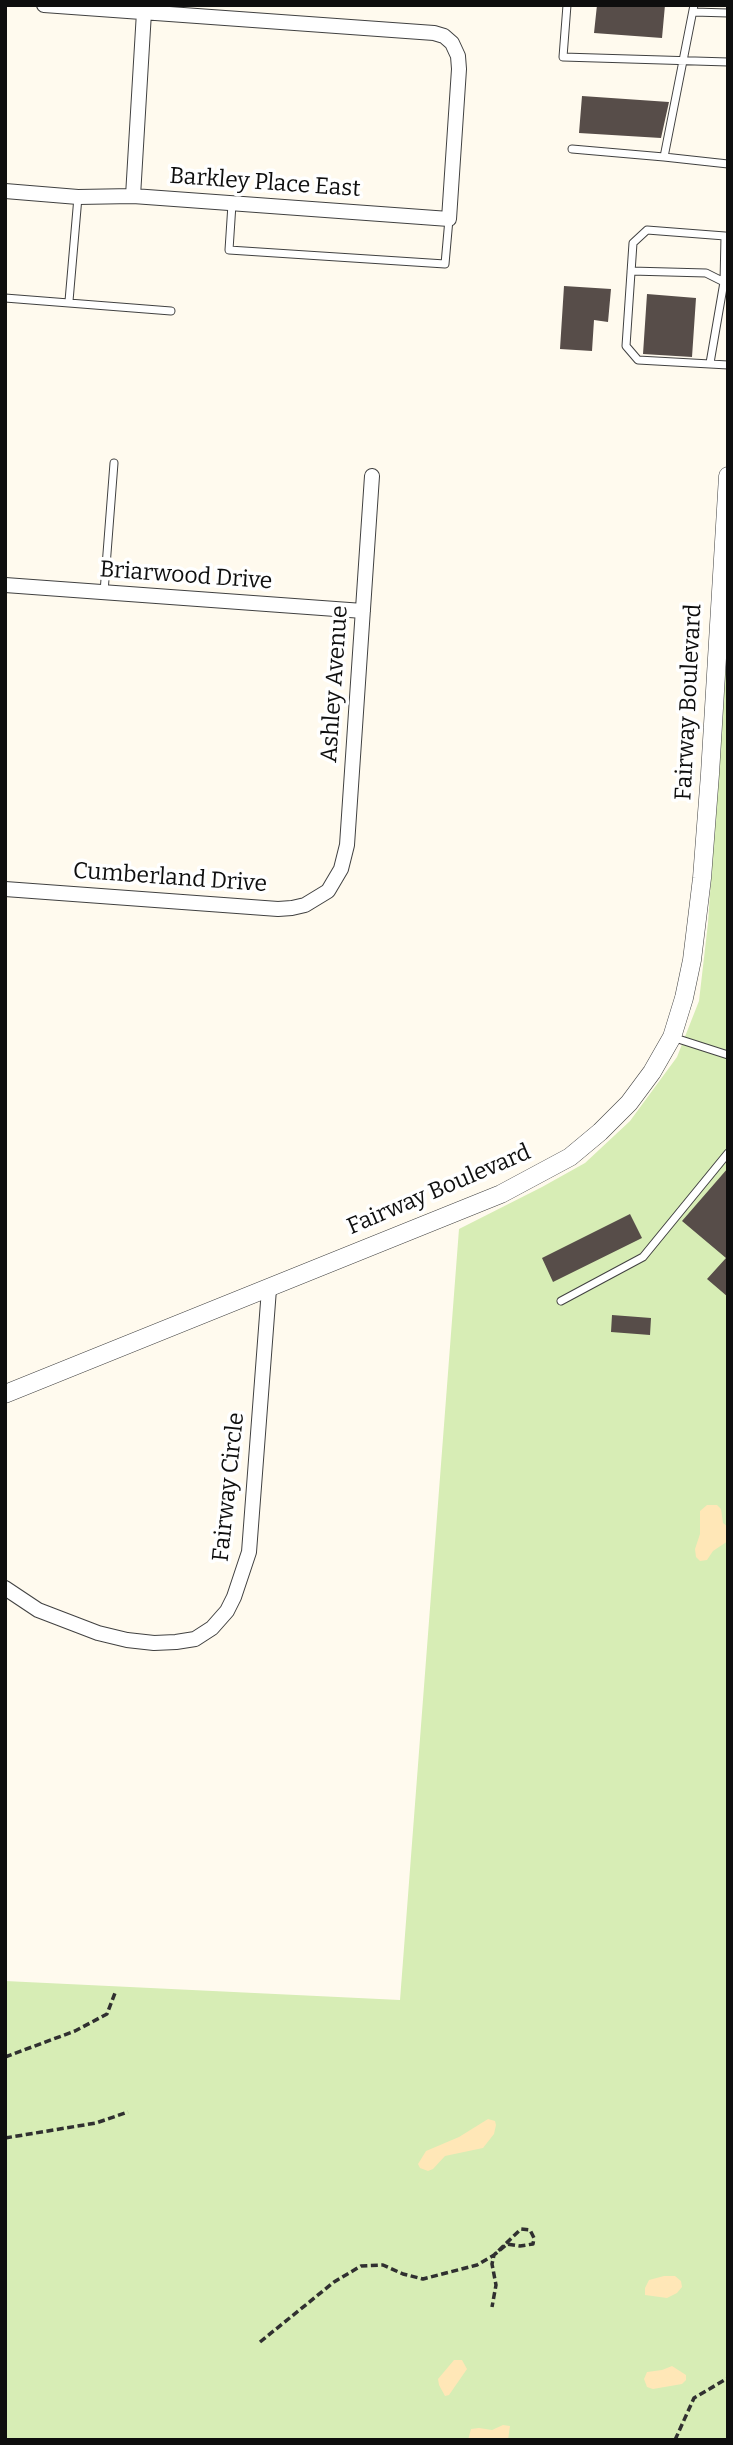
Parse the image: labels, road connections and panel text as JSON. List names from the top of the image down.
{
  "streets": {
    "street": [
      "Barkley Place East",
      "Briarwood Drive",
      "Ashley Avenue",
      "Fairway Boulevard",
      "Cumberland Drive",
      "Fairway Circle"
    ]
  },
  "crossings": [
    ["Briarwood Drive", "Ashley Avenue"],
    ["Ashley Avenue", "Cumberland Drive"],
    ["Fairway Boulevard", "Fairway Circle"]
  ]
}
